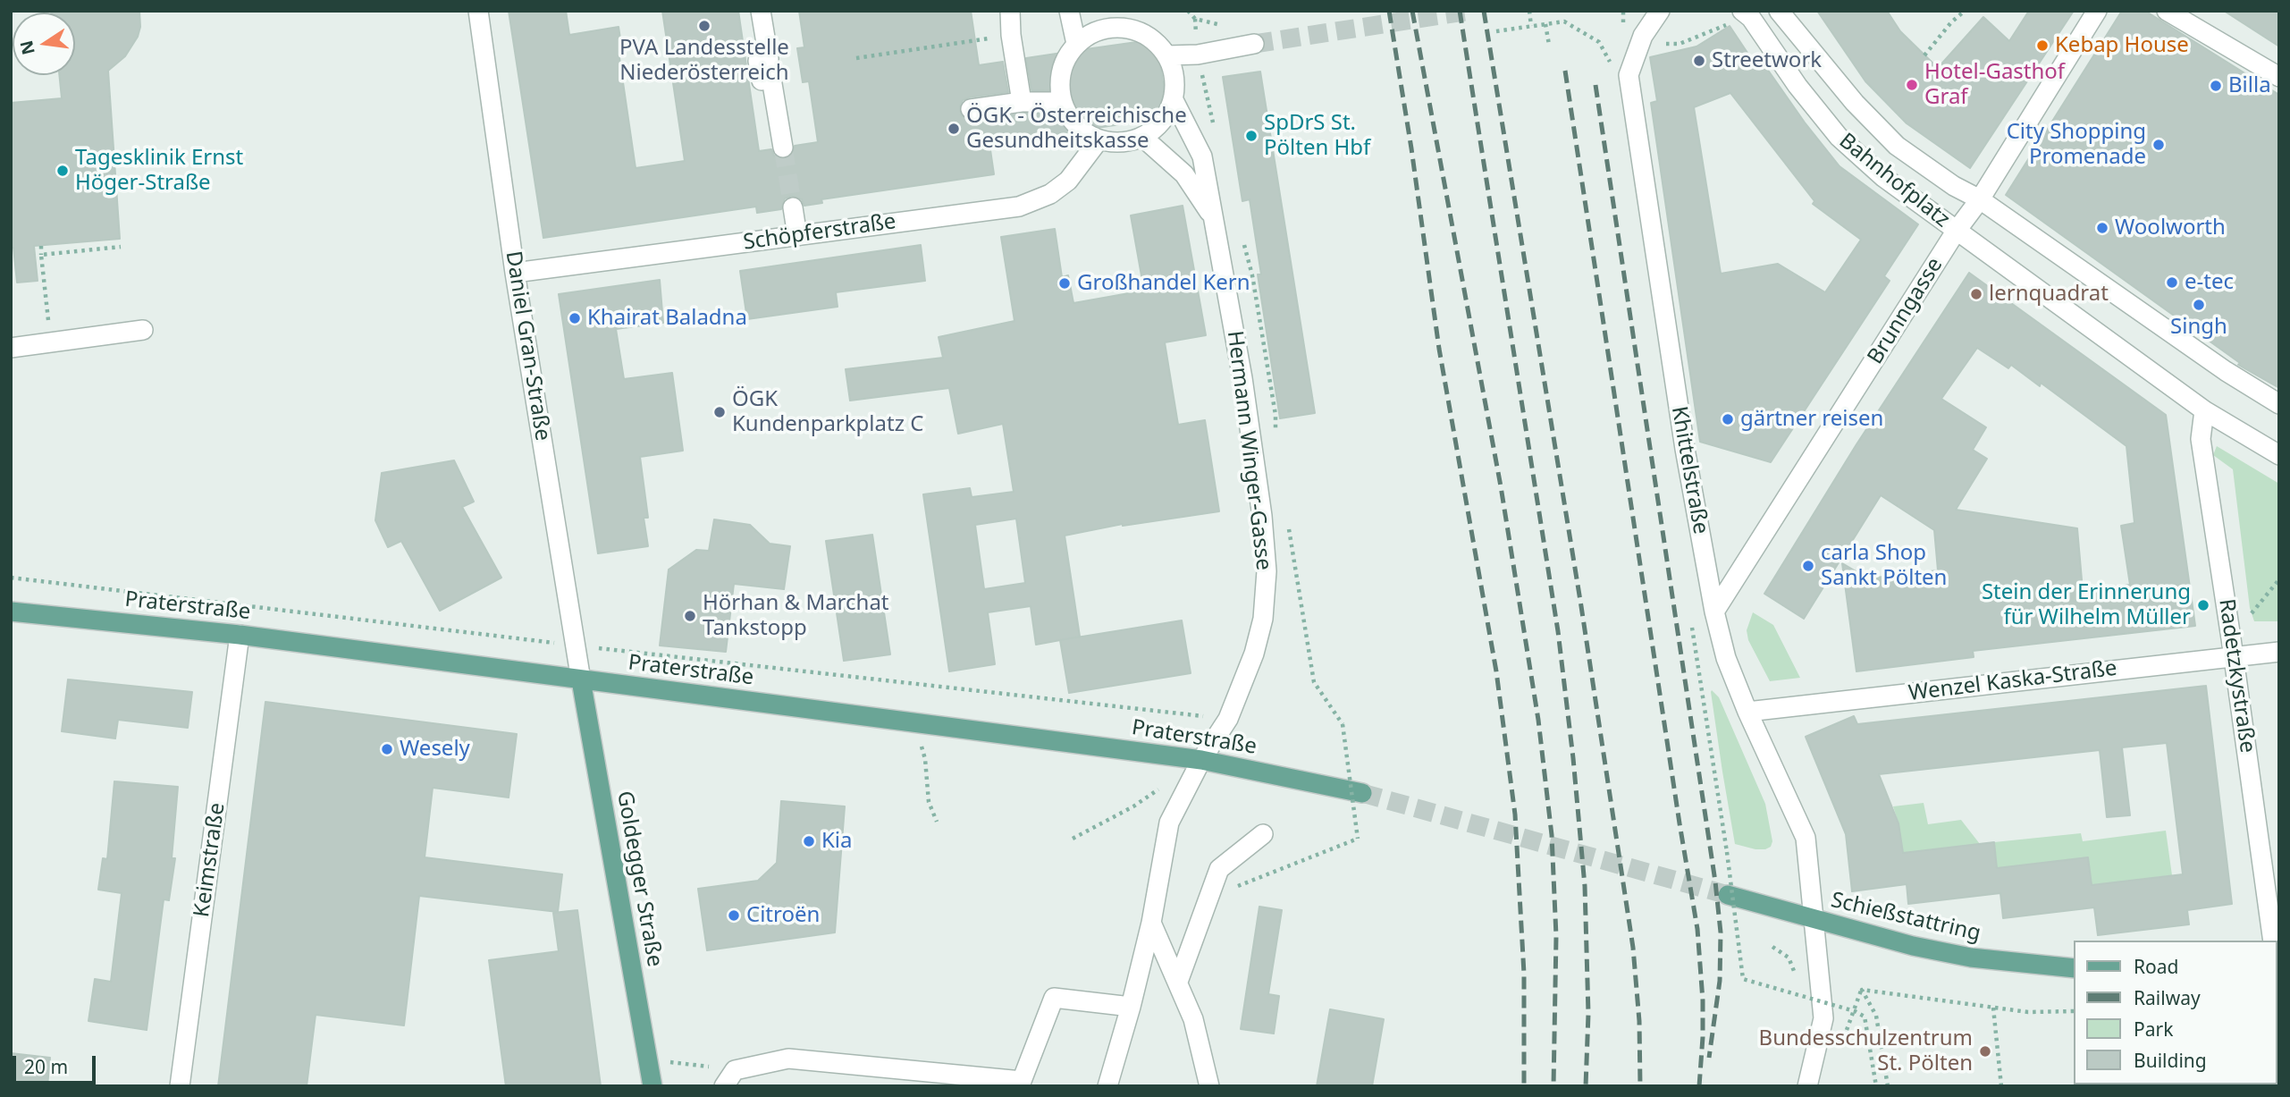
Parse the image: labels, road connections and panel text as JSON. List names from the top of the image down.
{
  "streets": {
    "main road": ["Praterstraße", "Goldegger Straße", "Schießstattring"],
    "street": [
      "Bahnhofplatz",
      "Schöpferstraße",
      "Brunngasse",
      "Daniel Gran-Straße",
      "Hermann Winger-Gasse",
      "Khittelstraße",
      "Radetzkystraße",
      "Wenzel Kaska-Straße",
      "Keimstraße"
    ]
  },
  "crossings": [
    ["Bahnhofplatz", "Brunngasse"],
    ["Bahnhofplatz", "Radetzkystraße"],
    ["Schöpferstraße", "Daniel Gran-Straße"],
    ["Schöpferstraße", "Hermann Winger-Gasse"],
    ["Brunngasse", "Khittelstraße"],
    ["Daniel Gran-Straße", "Praterstraße"],
    ["Daniel Gran-Straße", "Goldegger Straße"],
    ["Hermann Winger-Gasse", "Praterstraße"],
    ["Khittelstraße", "Wenzel Kaska-Straße"],
    ["Khittelstraße", "Schießstattring"],
    ["Praterstraße", "Keimstraße"],
    ["Praterstraße", "Goldegger Straße"],
    ["Radetzkystraße", "Wenzel Kaska-Straße"]
  ],
  "places": [
    "PVA Landesstelle Niederösterreich",
    "Kebap House",
    "Streetwork",
    "Hotel-Gasthof Graf",
    "Billa",
    "ÖGK - Österreichische Gesundheitskasse",
    "SpDrS St. Pölten Hbf",
    "City Shopping Promenade",
    "Tagesklinik Ernst Höger-Straße",
    "Woolworth",
    "e-tec",
    "Großhandel Kern",
    "lernquadrat",
    "Singh",
    "Khairat Baladna",
    "ÖGK Kundenparkplatz C",
    "gärtner reisen",
    "carla Shop Sankt Pölten",
    "Stein der Erinnerung für Wilhelm Müller",
    "Hörhan & Marchat Tankstopp",
    "Wesely",
    "Kia",
    "Citroën",
    "Bundesschulzentrum St. Pölten"
  ],
  "legend": [
    "Road",
    "Railway",
    "Park",
    "Building"
  ],
  "scale_bar": "20 m",
  "north": "left"
}
